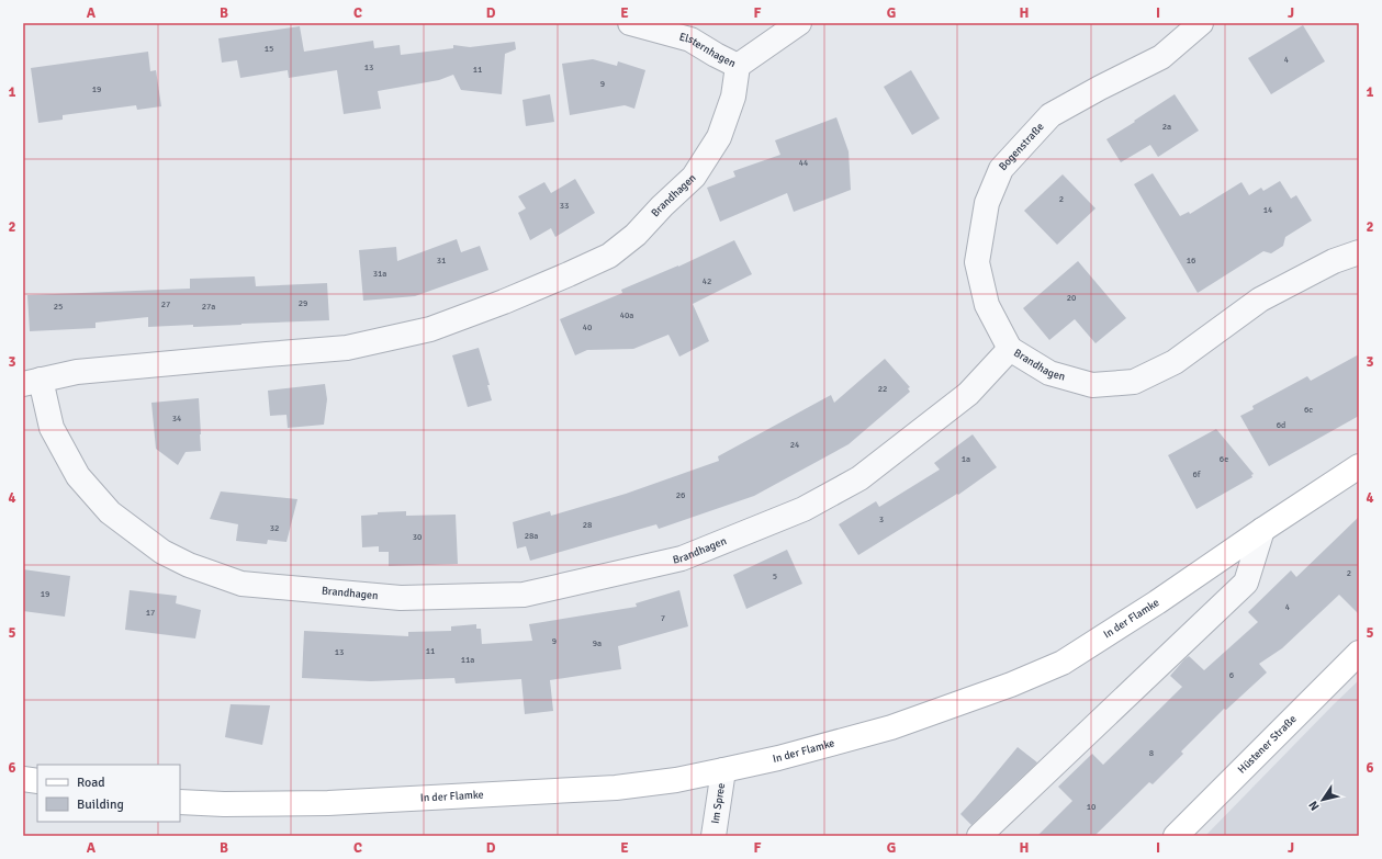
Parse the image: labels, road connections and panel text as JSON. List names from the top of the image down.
{
  "streets": {
    "main road": ["In der Flamke", "Hüstener Straße"],
    "street": [
      "Elsternhagen",
      "Bogenstraße",
      "Brandhagen",
      "Im Spree"
    ]
  },
  "crossings": [
    ["Elsternhagen", "Brandhagen"],
    ["Bogenstraße", "Brandhagen"],
    ["In der Flamke", "Im Spree"]
  ],
  "house_numbers": [
    "15",
    "4",
    "13",
    "11",
    "9",
    "19",
    "2a",
    "44",
    "2",
    "33",
    "14",
    "31",
    "16",
    "31a",
    "42",
    "20",
    "29",
    "27",
    "25",
    "27a",
    "40a",
    "40",
    "22",
    "6c",
    "34",
    "6d",
    "24",
    "1a",
    "6e",
    "6f",
    "26",
    "3",
    "28",
    "32",
    "28a",
    "30",
    "2",
    "5",
    "19",
    "4",
    "17",
    "7",
    "9",
    "9a",
    "11",
    "13",
    "11a",
    "6",
    "8",
    "10"
  ],
  "legend": ["Road", "Building"],
  "north": "bottom left",
  "grid": {
    "columns": [
      "A",
      "B",
      "C",
      "D",
      "E",
      "F",
      "G",
      "H",
      "I",
      "J"
    ],
    "rows": [
      "1",
      "2",
      "3",
      "4",
      "5",
      "6"
    ]
  }
}
